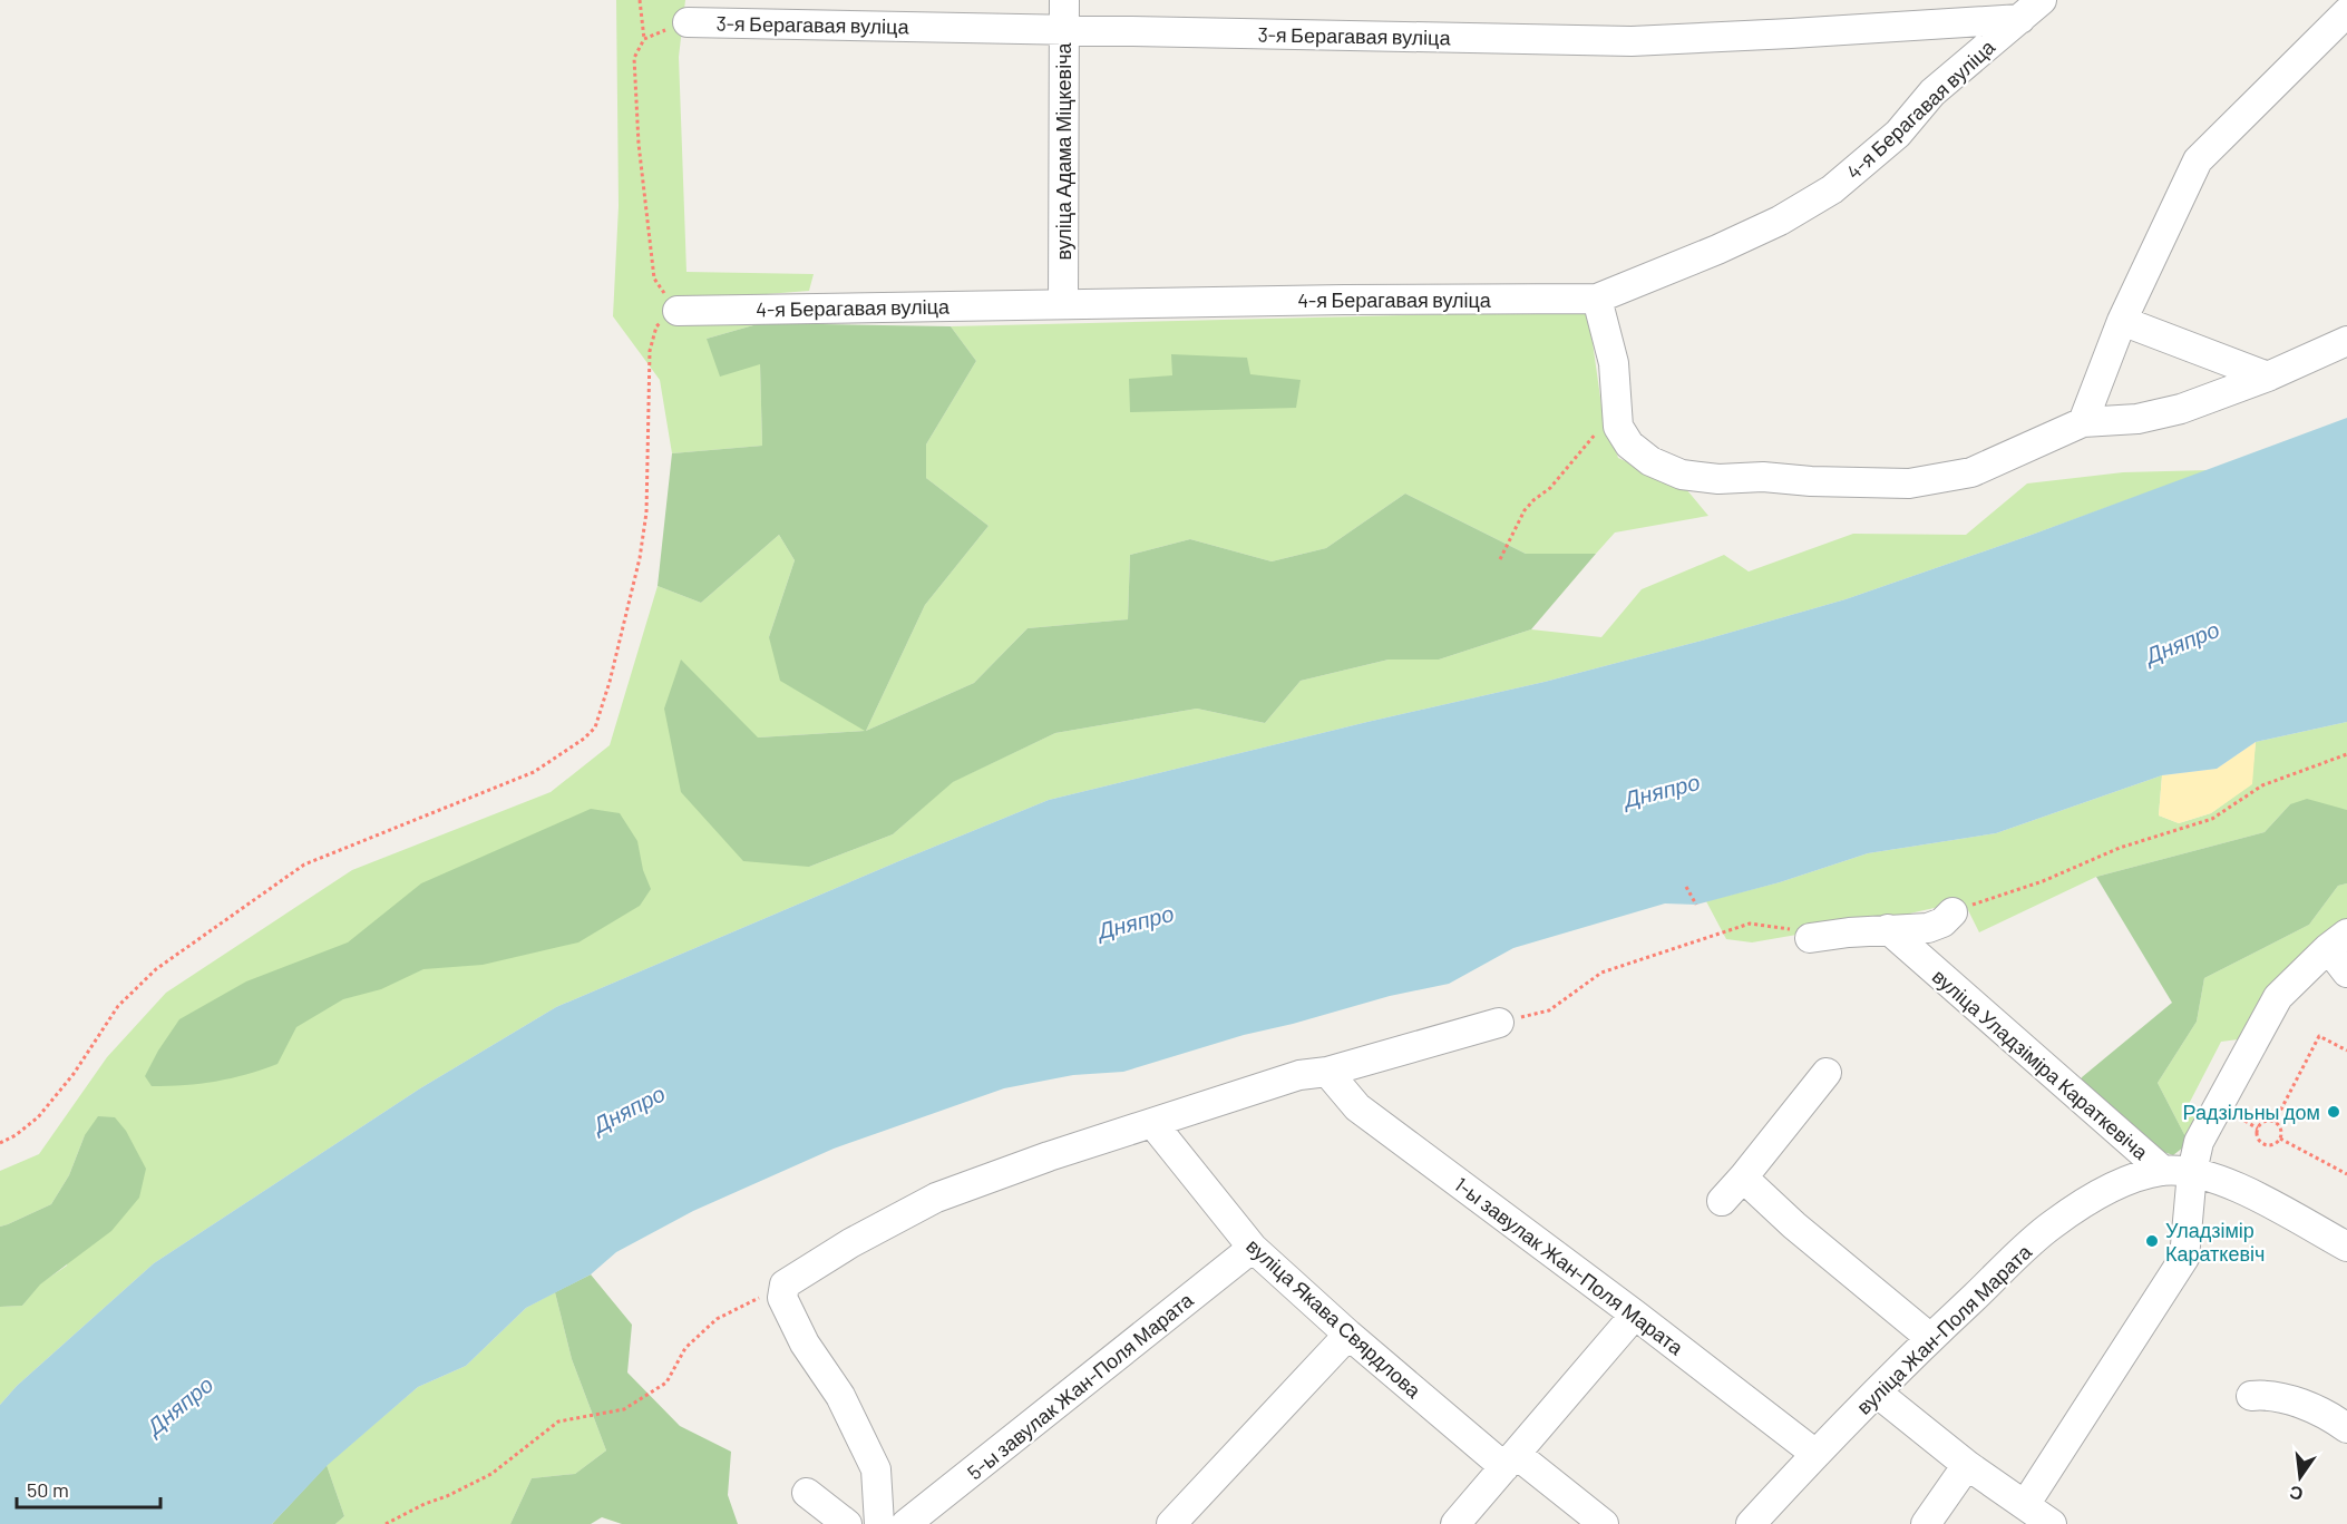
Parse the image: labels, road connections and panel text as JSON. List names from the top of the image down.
{
  "streets": {
    "street": [
      "3-я Берагавая вуліца",
      "4-я Берагавая вуліца",
      "вуліца Адама Міцкевіча",
      "вуліца Уладзіміра Караткевіча",
      "1-ы завулак Жан-Поля Марата",
      "вуліца Якава Свярдлова",
      "вуліца Жан-Поля Марата",
      "5-ы завулак Жан-Поля Марата"
    ]
  },
  "crossings": [
    ["3-я Берагавая вуліца", "4-я Берагавая вуліца"],
    ["3-я Берагавая вуліца", "вуліца Адама Міцкевіча"],
    ["4-я Берагавая вуліца", "вуліца Адама Міцкевіча"],
    ["вуліца Уладзіміра Караткевіча", "вуліца Жан-Поля Марата"],
    ["1-ы завулак Жан-Поля Марата", "вуліца Жан-Поля Марата"],
    ["вуліца Якава Свярдлова", "5-ы завулак Жан-Поля Марата"]
  ],
  "water": ["Дняпро"],
  "places": ["Радзільны дом", "Уладзімір Караткевіч"],
  "scale_bar": "50 m",
  "north": "bottom"
}
